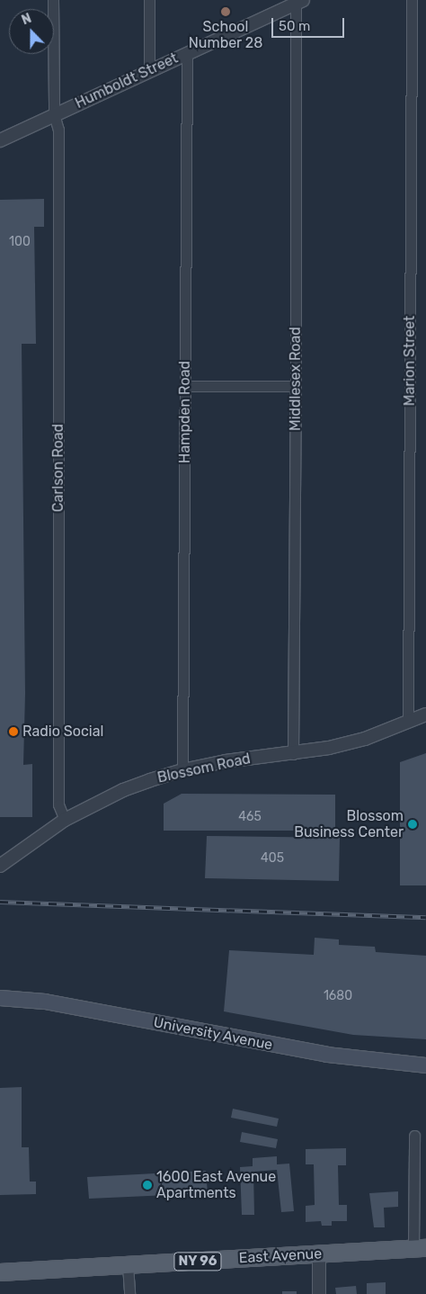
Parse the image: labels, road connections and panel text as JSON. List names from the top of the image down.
{
  "streets": {
    "main road": ["University Avenue", "East Avenue", "NY 96"],
    "street": [
      "Humboldt Street",
      "Marion Street",
      "Middlesex Road",
      "Hampden Road",
      "Carlson Road",
      "Blossom Road"
    ]
  },
  "crossings": [
    ["Humboldt Street", "Middlesex Road"],
    ["Humboldt Street", "Hampden Road"],
    ["Humboldt Street", "Carlson Road"],
    ["Marion Street", "Blossom Road"],
    ["Middlesex Road", "Blossom Road"],
    ["Hampden Road", "Blossom Road"],
    ["Carlson Road", "Blossom Road"]
  ],
  "places": [
    "School Number 28",
    "Radio Social",
    "Blossom Business Center",
    "1600 East Avenue Apartments"
  ],
  "house_numbers": [
    "100",
    "465",
    "405",
    "1680"
  ],
  "scale_bar": "50 m",
  "north": "top"
}
